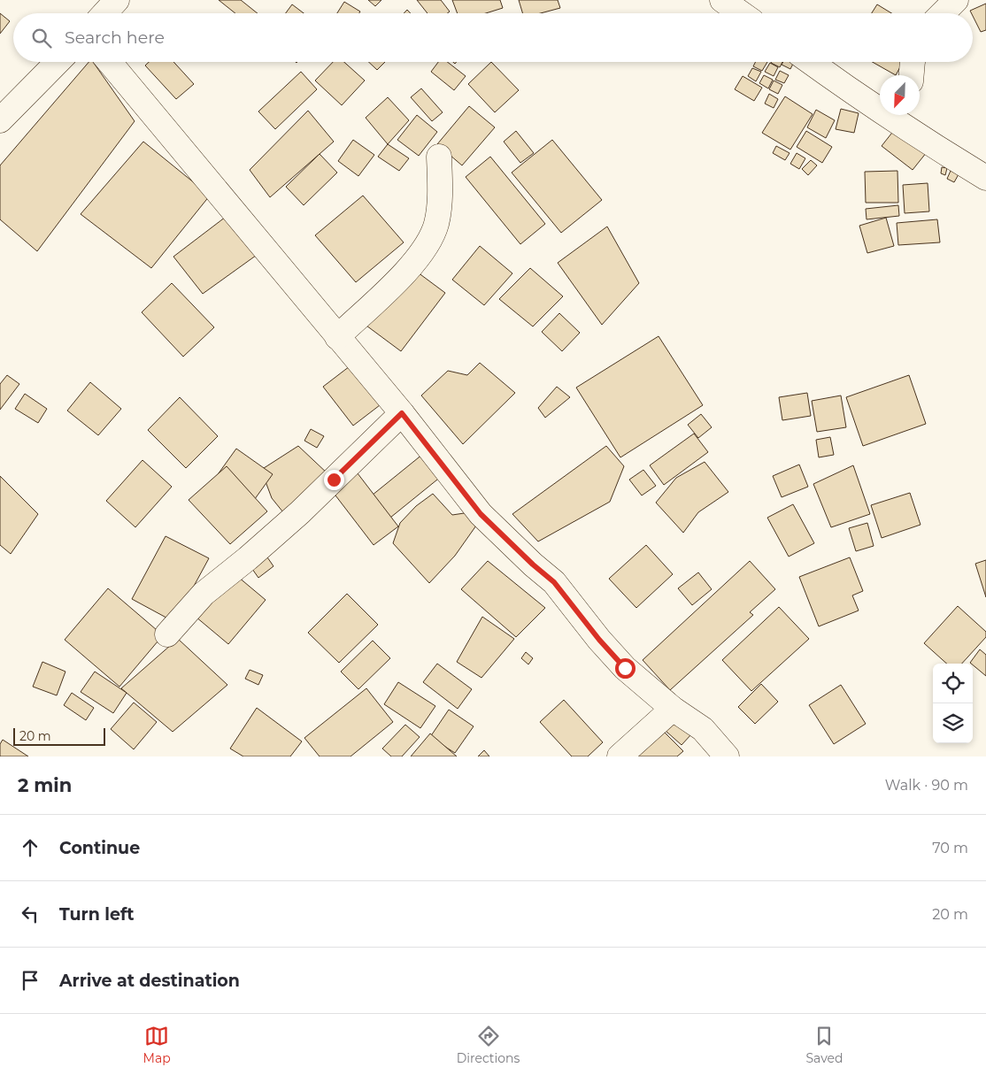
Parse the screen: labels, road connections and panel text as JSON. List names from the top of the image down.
{
  "scale_bar": "20 m",
  "north": "bottom left",
  "page": {
    "search": "Search here",
    "scale": "20 m",
    "heading": ["2 min", "Walk · 90 m"],
    "list": [
      ["Continue", "70 m"],
      ["Turn left", "20 m"],
      "Arrive at destination"
    ],
    "nav": ["Map", "Directions", "Saved"]
  }
}
